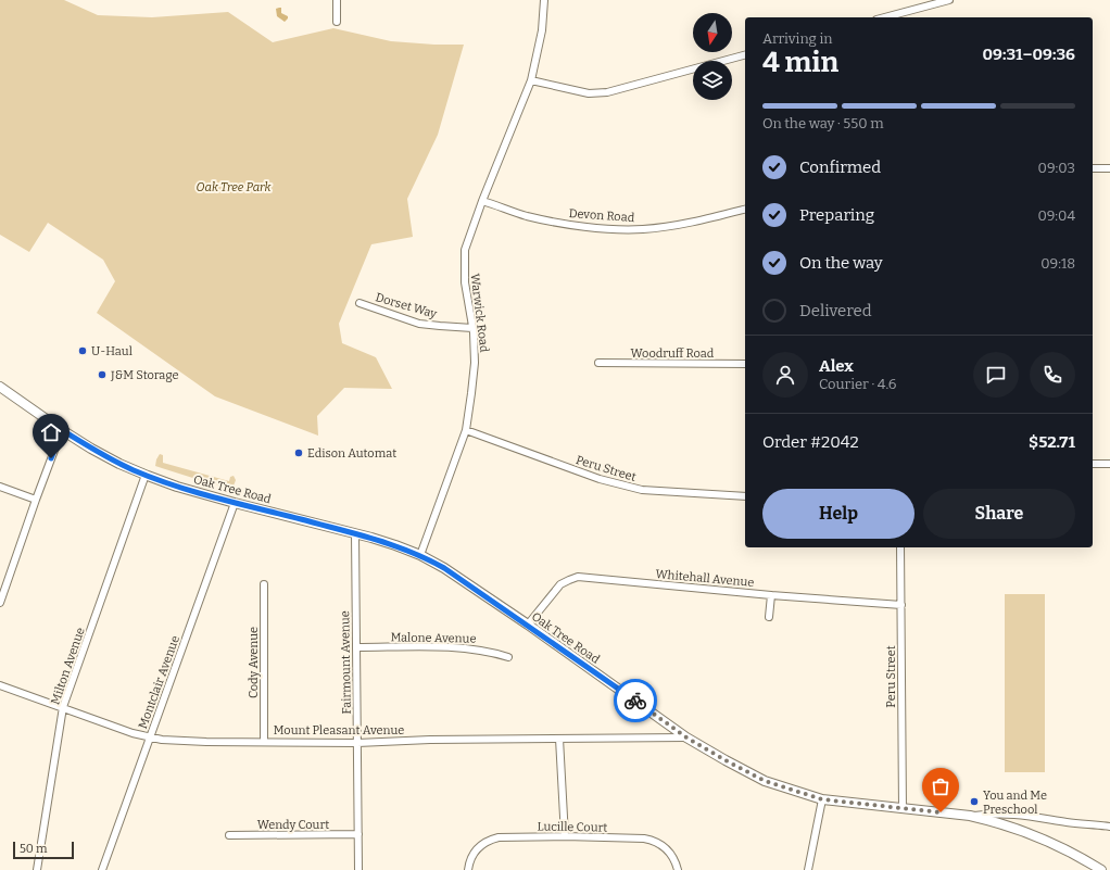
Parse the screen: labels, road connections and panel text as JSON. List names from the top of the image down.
{
  "streets": {
    "main road": ["Oak Tree Road"],
    "street": [
      "Devon Road",
      "Dorset Way",
      "Warwick Road",
      "Woodruff Road",
      "Peru Street",
      "Whitehall Avenue",
      "Malone Avenue",
      "Cody Avenue",
      "Fairmount Avenue",
      "Milton Avenue",
      "Montclair Avenue",
      "Mount Pleasant Avenue",
      "Wendy Court",
      "Lucille Court"
    ]
  },
  "crossings": [
    ["Devon Road", "Warwick Road"],
    ["Dorset Way", "Warwick Road"],
    ["Warwick Road", "Peru Street"],
    ["Warwick Road", "Oak Tree Road"],
    ["Peru Street", "Oak Tree Road"],
    ["Peru Street", "Whitehall Avenue"],
    ["Oak Tree Road", "Whitehall Avenue"],
    ["Oak Tree Road", "Fairmount Avenue"],
    ["Oak Tree Road", "Milton Avenue"],
    ["Oak Tree Road", "Montclair Avenue"],
    ["Oak Tree Road", "Mount Pleasant Avenue"],
    ["Malone Avenue", "Fairmount Avenue"],
    ["Cody Avenue", "Mount Pleasant Avenue"],
    ["Fairmount Avenue", "Mount Pleasant Avenue"],
    ["Fairmount Avenue", "Wendy Court"],
    ["Milton Avenue", "Mount Pleasant Avenue"],
    ["Montclair Avenue", "Mount Pleasant Avenue"]
  ],
  "parks": ["Oak Tree Park"],
  "places": [
    "U-Haul",
    "J&M Storage",
    "Edison Automat",
    "You and Me Preschool"
  ],
  "scale_bar": "50 m",
  "north": "bottom",
  "page": {
    "heading": ["4 min", "Arriving in", "09:31–09:36"],
    "panel": [
      "Alex",
      "Courier · 4.6",
      "Order #2042",
      "$52.71"
    ],
    "bar": "On the way · 550 m",
    "list": [
      ["Confirmed", "09:03"],
      ["Preparing", "09:04"],
      ["On the way", "09:18"],
      "Delivered"
    ],
    "buttons": ["Help", "Share"],
    "scale": "50 m"
  }
}
